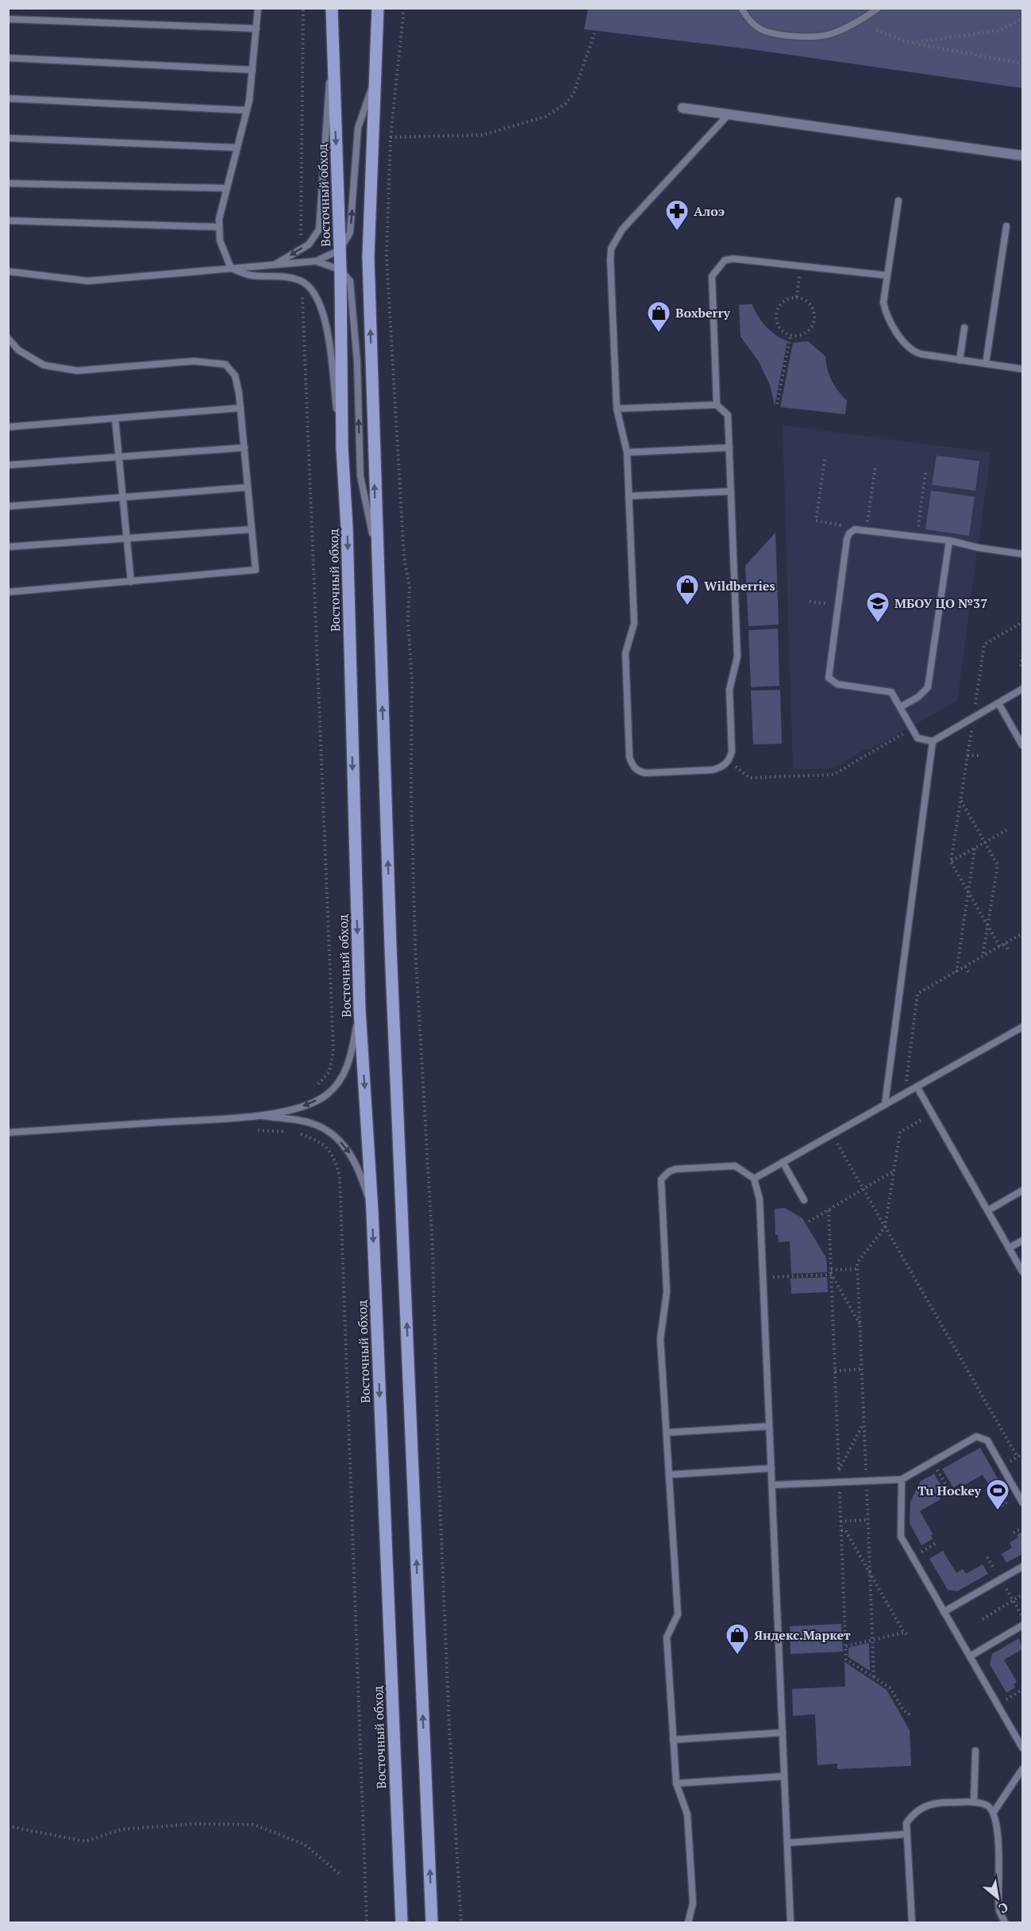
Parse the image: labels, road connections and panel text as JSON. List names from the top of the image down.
{
  "streets": {
    "main road": ["Восточный обход"]
  },
  "places": {
    "pharmacy": ["Алоэ"],
    "shop": ["Boxberry", "Wildberries", "Яндекс.Маркет"],
    "school or university": ["МБОУ ЦО №37"],
    "sports": ["Tu Hockey"]
  },
  "north": "bottom right"
}
